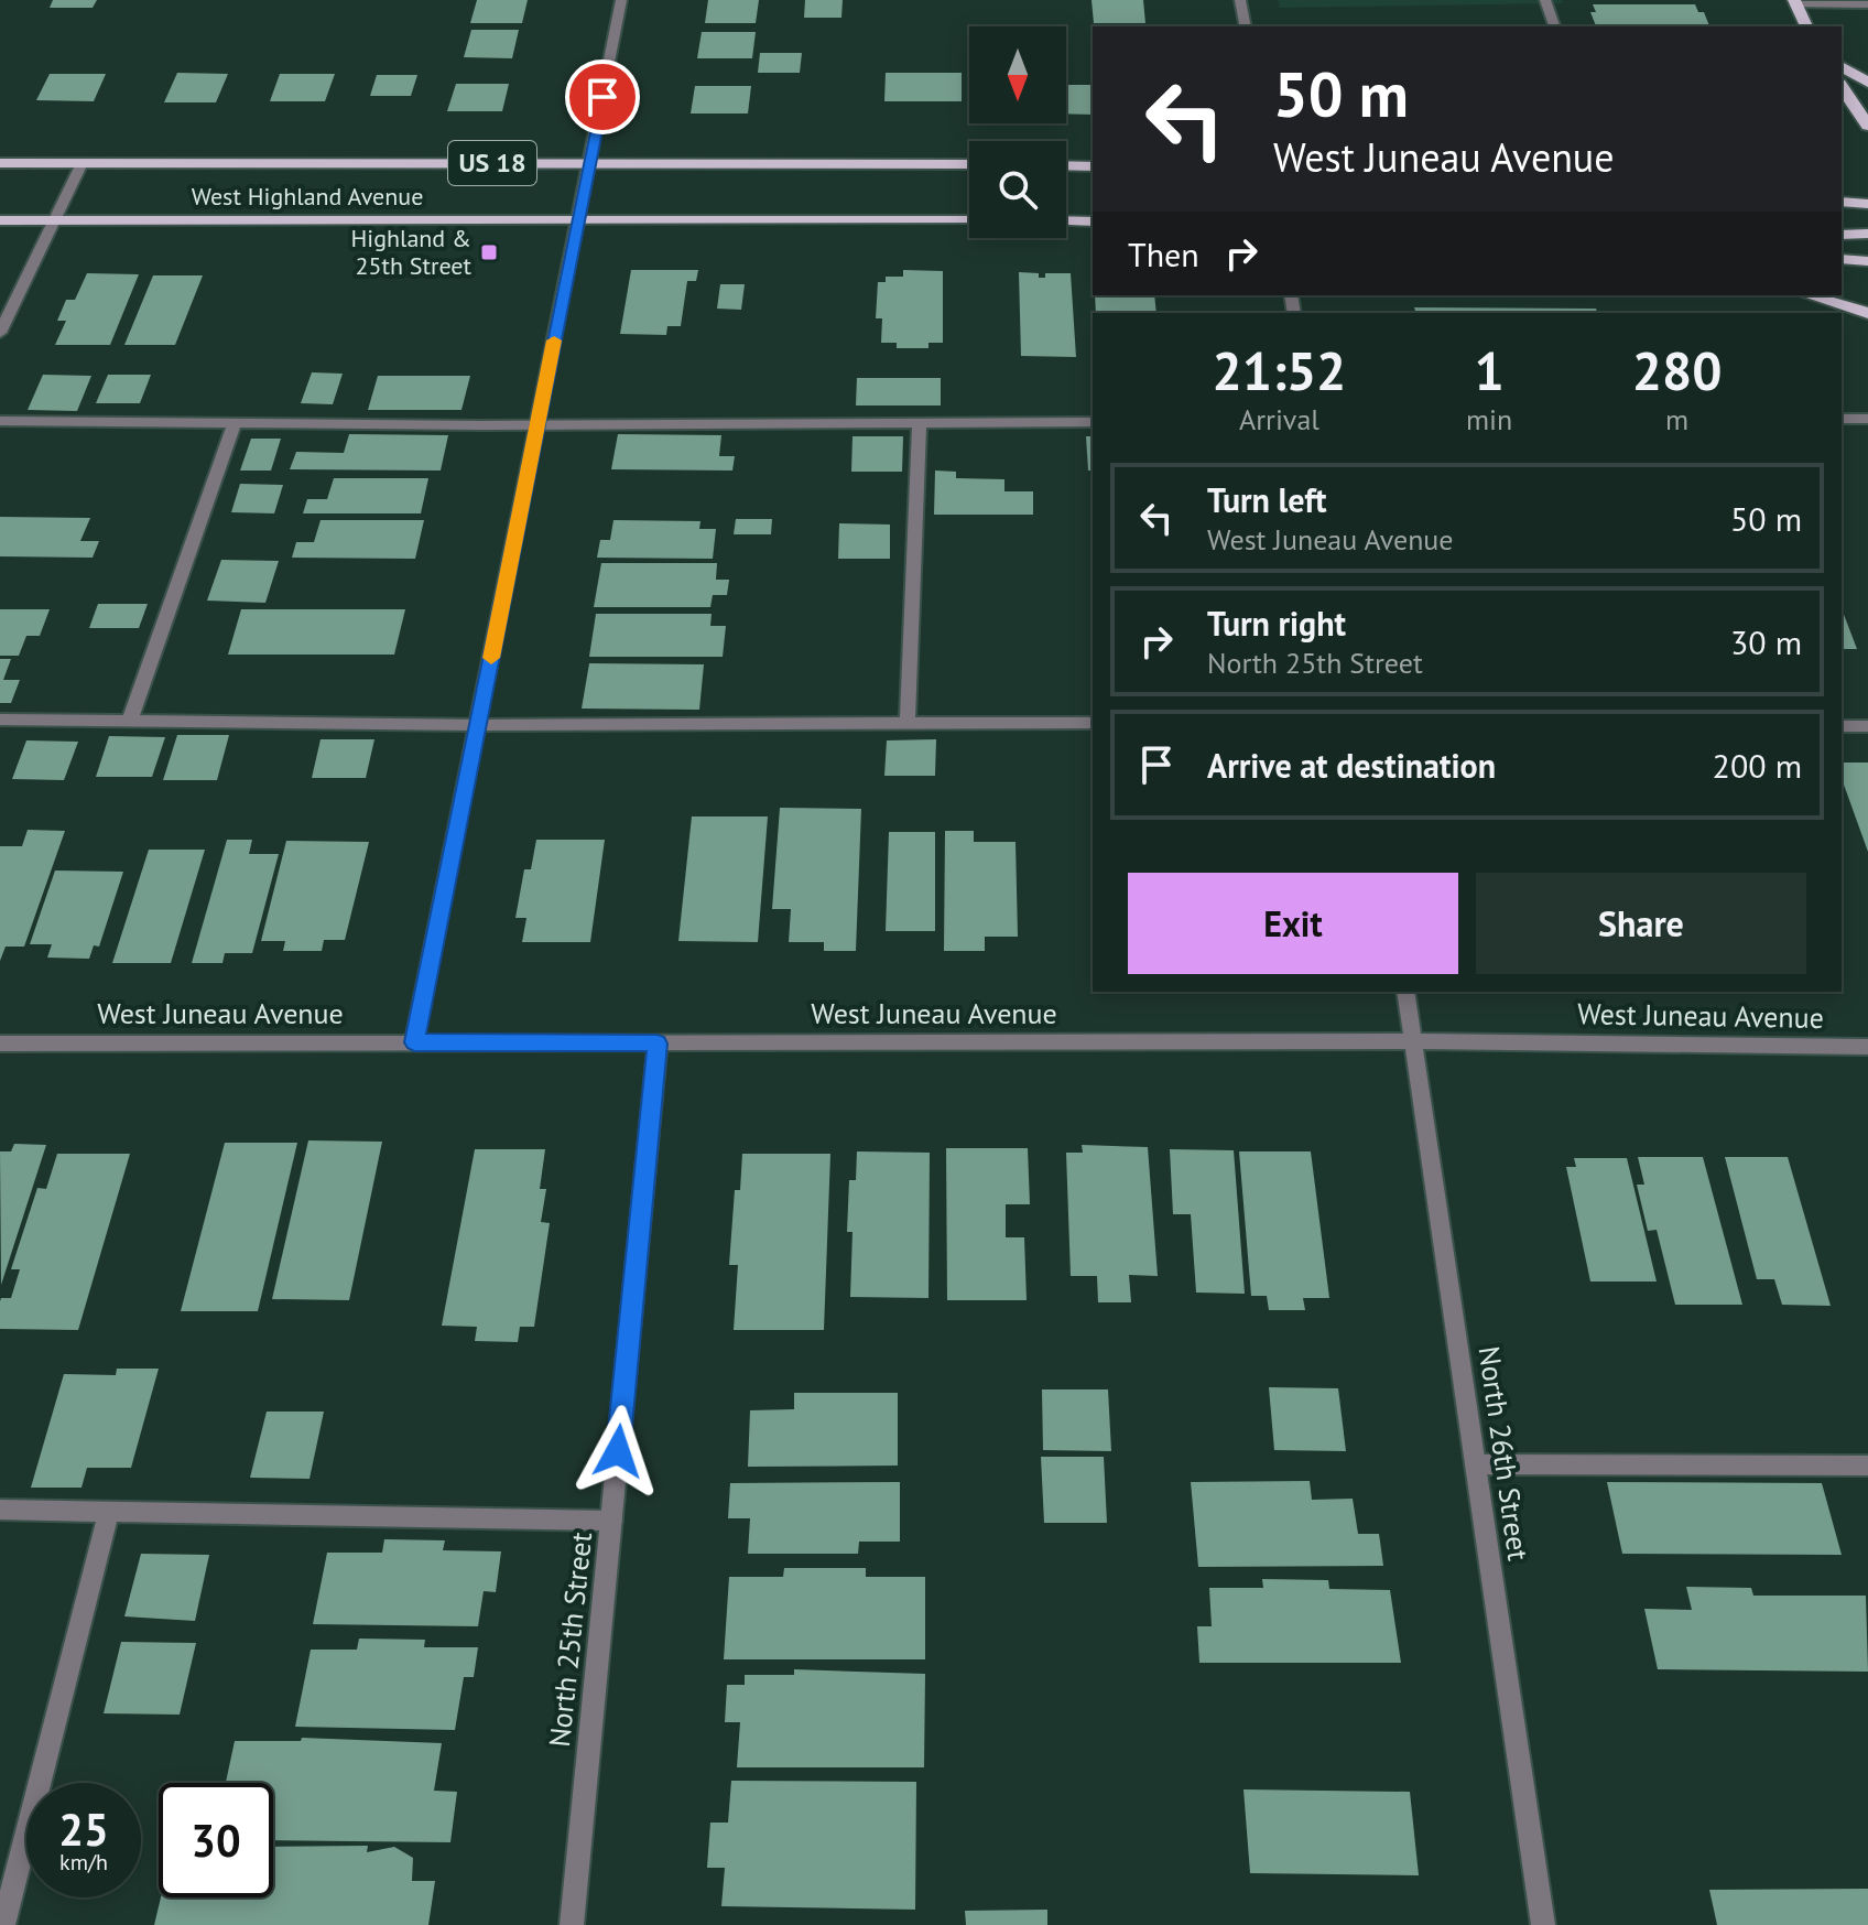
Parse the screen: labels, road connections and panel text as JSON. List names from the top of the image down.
{
  "streets": {
    "main road": ["US 18", "West Highland Avenue"],
    "street": ["West Juneau Avenue", "North 26th Street", "North 25th Street"]
  },
  "crossings": [
    ["West Juneau Avenue", "North 26th Street"],
    ["West Juneau Avenue", "North 25th Street"]
  ],
  "places": {
    "transit": ["Highland & 25th Street"]
  },
  "north": "bottom",
  "page": {
    "turn": ["50 m", "West Juneau Avenue"],
    "then": "Then",
    "eta": [
      "21:52",
      "Arrival",
      "1",
      "min",
      "280",
      "m"
    ],
    "list": [
      {
        "name": "Turn left",
        "note": "West Juneau Avenue",
        "value": "50 m"
      },
      {
        "name": "Turn right",
        "note": "North 25th Street",
        "value": "30 m"
      },
      {
        "name": "Arrive at destination",
        "value": "200 m"
      }
    ],
    "buttons": ["Exit", "Share"],
    "speed": "25 km/h",
    "limit": "30"
  }
}
